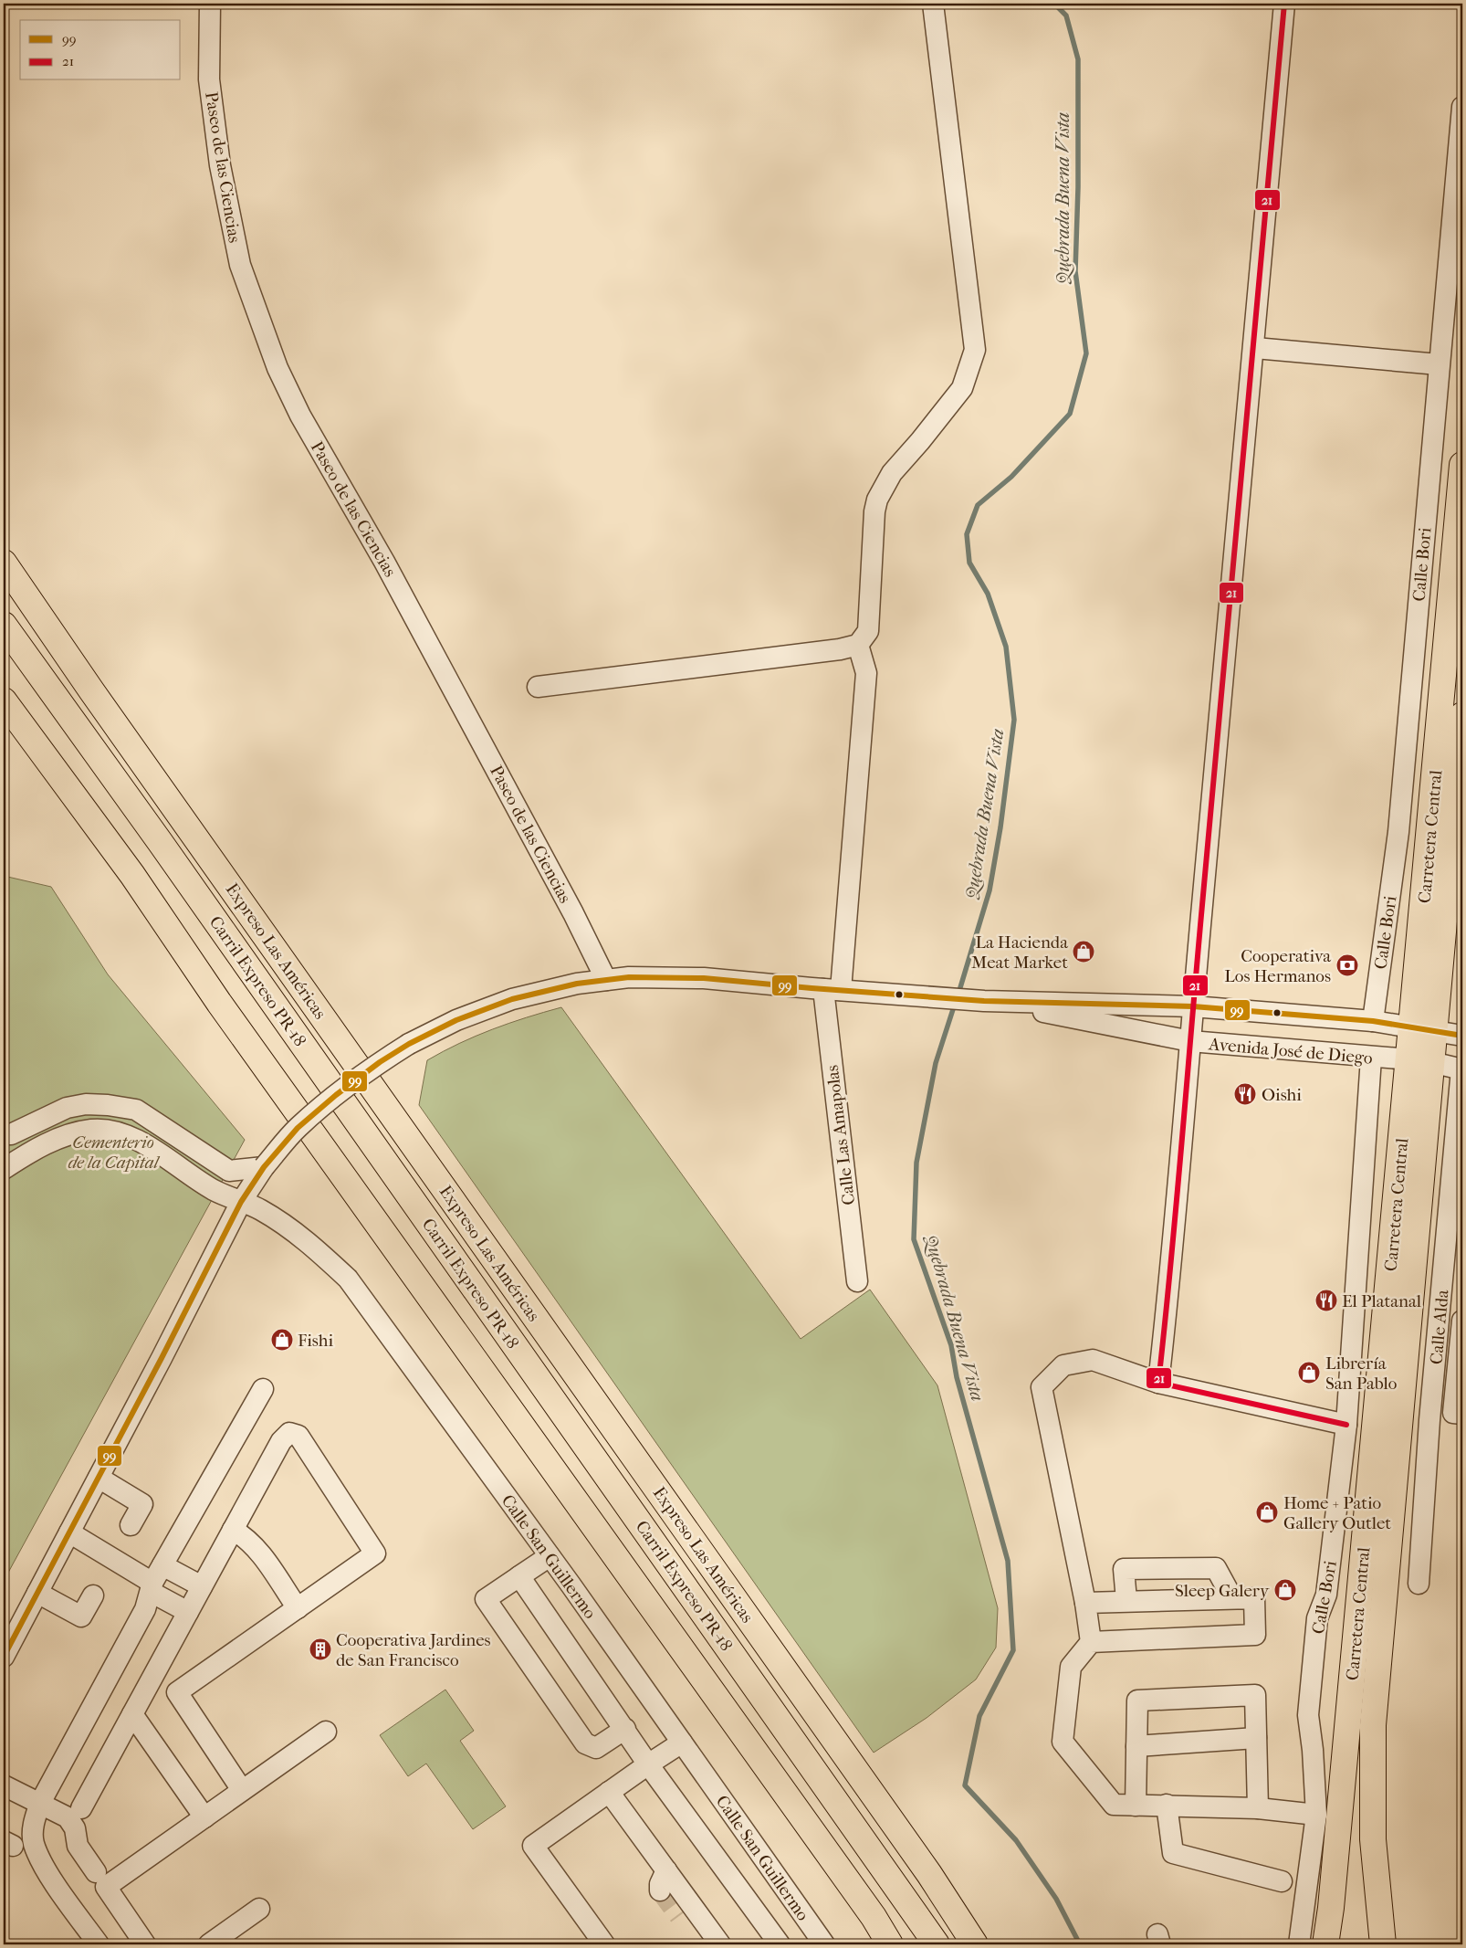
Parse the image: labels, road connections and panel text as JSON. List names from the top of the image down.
{
  "streets": {
    "highway": ["Carretera Central", "Expreso Las Américas", "Carril Expreso PR-18"],
    "street": [
      "Paseo de las Ciencias",
      "Calle Bori",
      "Avenida José de Diego",
      "Calle Las Amapolas",
      "Calle Alda",
      "Calle San Guillermo"
    ]
  },
  "crossings": [
    ["Paseo de las Ciencias", "Avenida José de Diego"],
    ["Calle Bori", "Avenida José de Diego"],
    ["Carretera Central", "Avenida José de Diego"],
    ["Avenida José de Diego", "Calle Las Amapolas"],
    ["Avenida José de Diego", "Calle Alda"],
    ["Avenida José de Diego", "Calle San Guillermo"]
  ],
  "water": ["Quebrada Buena Vista"],
  "parks": ["Cementerio de la Capital"],
  "places": {
    "shop": [
      "La Hacienda Meat Market",
      "Fishi",
      "Librería San Pablo",
      "Home + Patio Gallery Outlet",
      "Sleep Galery"
    ],
    "bank": ["Cooperativa Los Hermanos"],
    "restaurant": ["Oishi", "El Platanal"],
    "building": ["Cooperativa Jardines de San Francisco"]
  },
  "lines": ["transit line 21", "transit line 99"],
  "legend": ["99", "21"]
}
